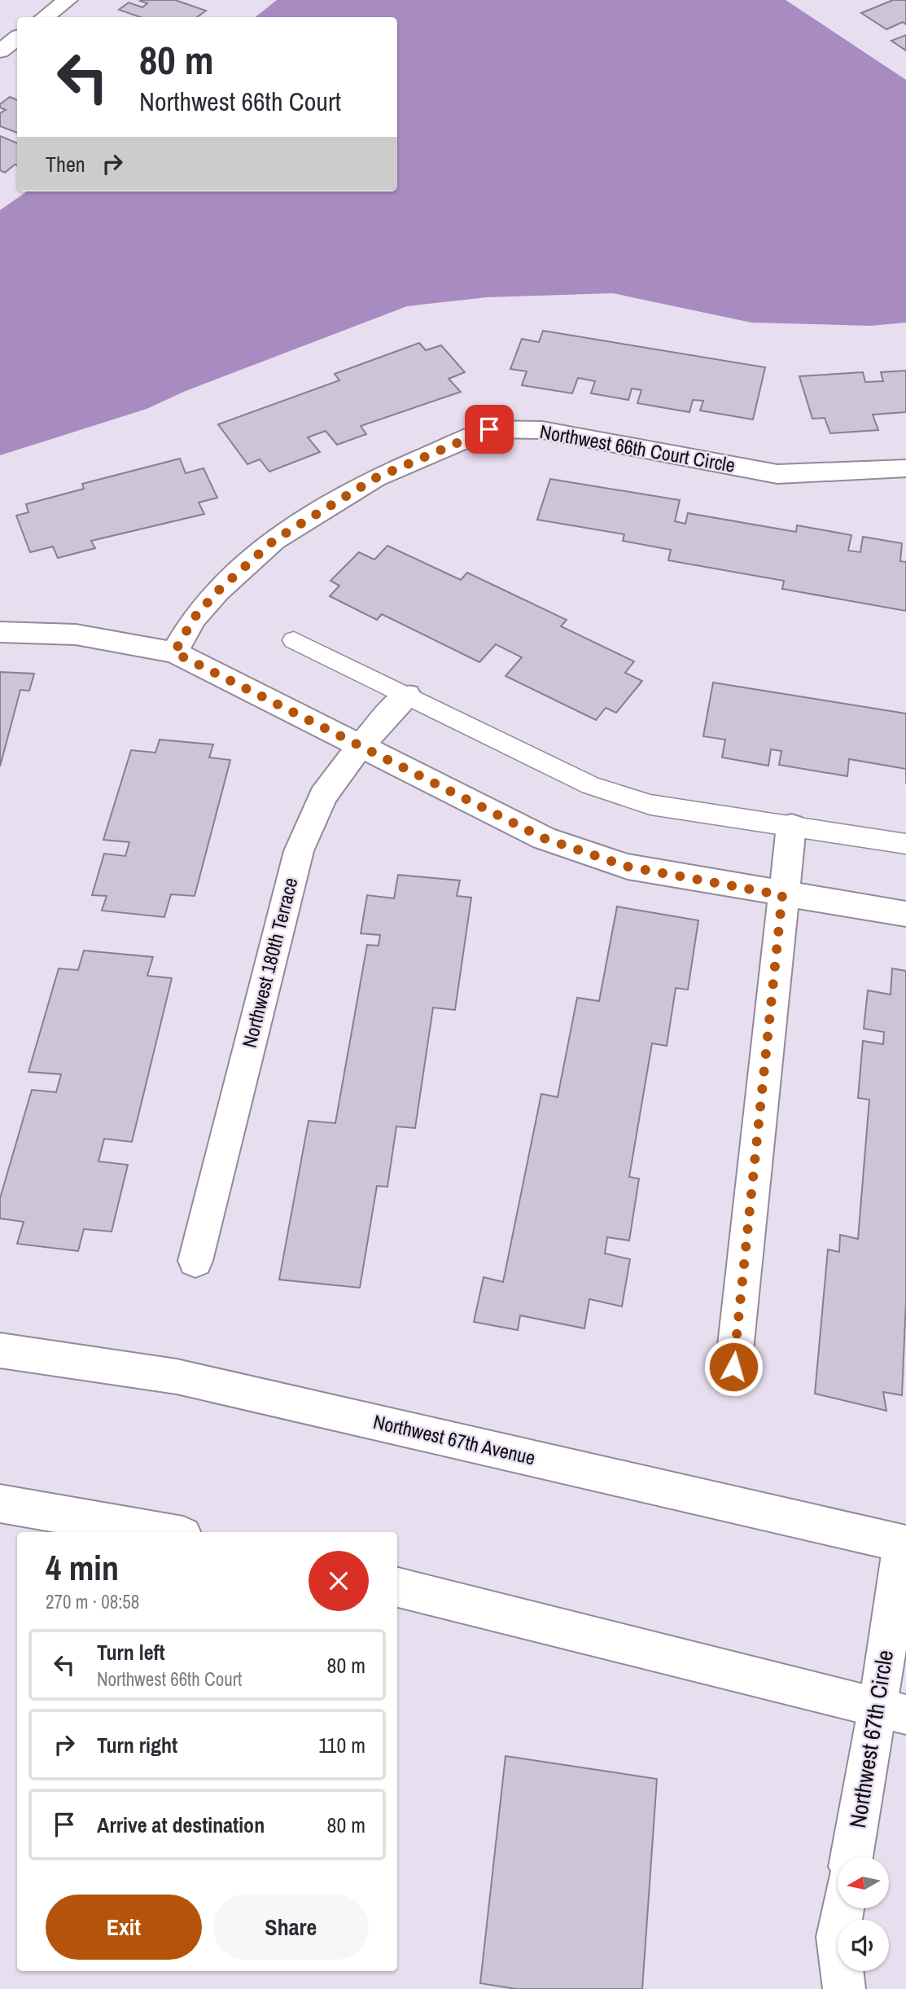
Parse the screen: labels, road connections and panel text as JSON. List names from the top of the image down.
{
  "streets": {
    "street": [
      "Northwest 66th Court Circle",
      "Northwest 180th Terrace",
      "Northwest 67th Avenue",
      "Northwest 67th Circle"
    ]
  },
  "crossings": [
    ["Northwest 67th Avenue", "Northwest 67th Circle"]
  ],
  "north": "left",
  "page": {
    "turn": ["80 m", "Northwest 66th Court"],
    "then": "Then",
    "heading": ["4 min", "270 m · 08:58"],
    "list": [
      {
        "name": "Turn left",
        "note": "Northwest 66th Court",
        "value": "80 m"
      },
      {
        "name": "Turn right",
        "value": "110 m"
      },
      {
        "name": "Arrive at destination",
        "value": "80 m"
      }
    ],
    "buttons": ["Exit", "Share"]
  }
}
